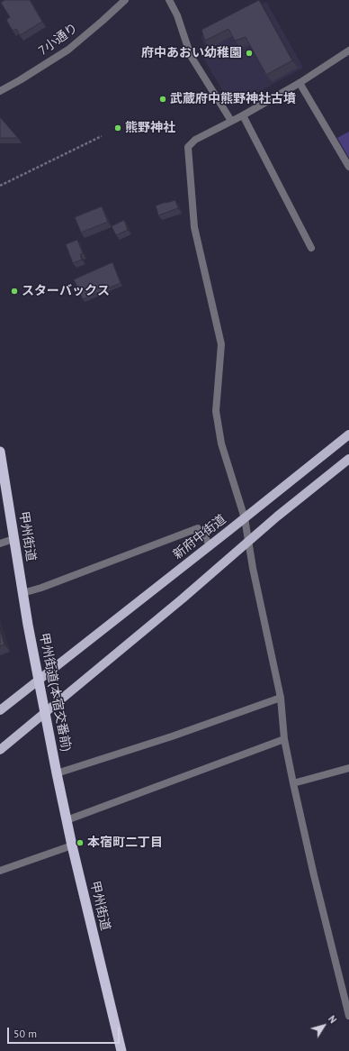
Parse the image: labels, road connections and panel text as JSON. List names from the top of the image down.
{
  "streets": {
    "highway": ["甲州街道", "甲州街道(本宿交番前)"],
    "main road": ["新府中街道"],
    "street": ["7小通り"]
  },
  "crossings": [
    ["甲州街道", "甲州街道(本宿交番前)"],
    ["新府中街道", "甲州街道(本宿交番前)"]
  ],
  "places": [
    "府中あおい幼稚園",
    "武蔵府中熊野神社古墳",
    "熊野神社",
    "スターバックス",
    "本宿町二丁目"
  ],
  "scale_bar": "50 m",
  "north": "top right"
}
